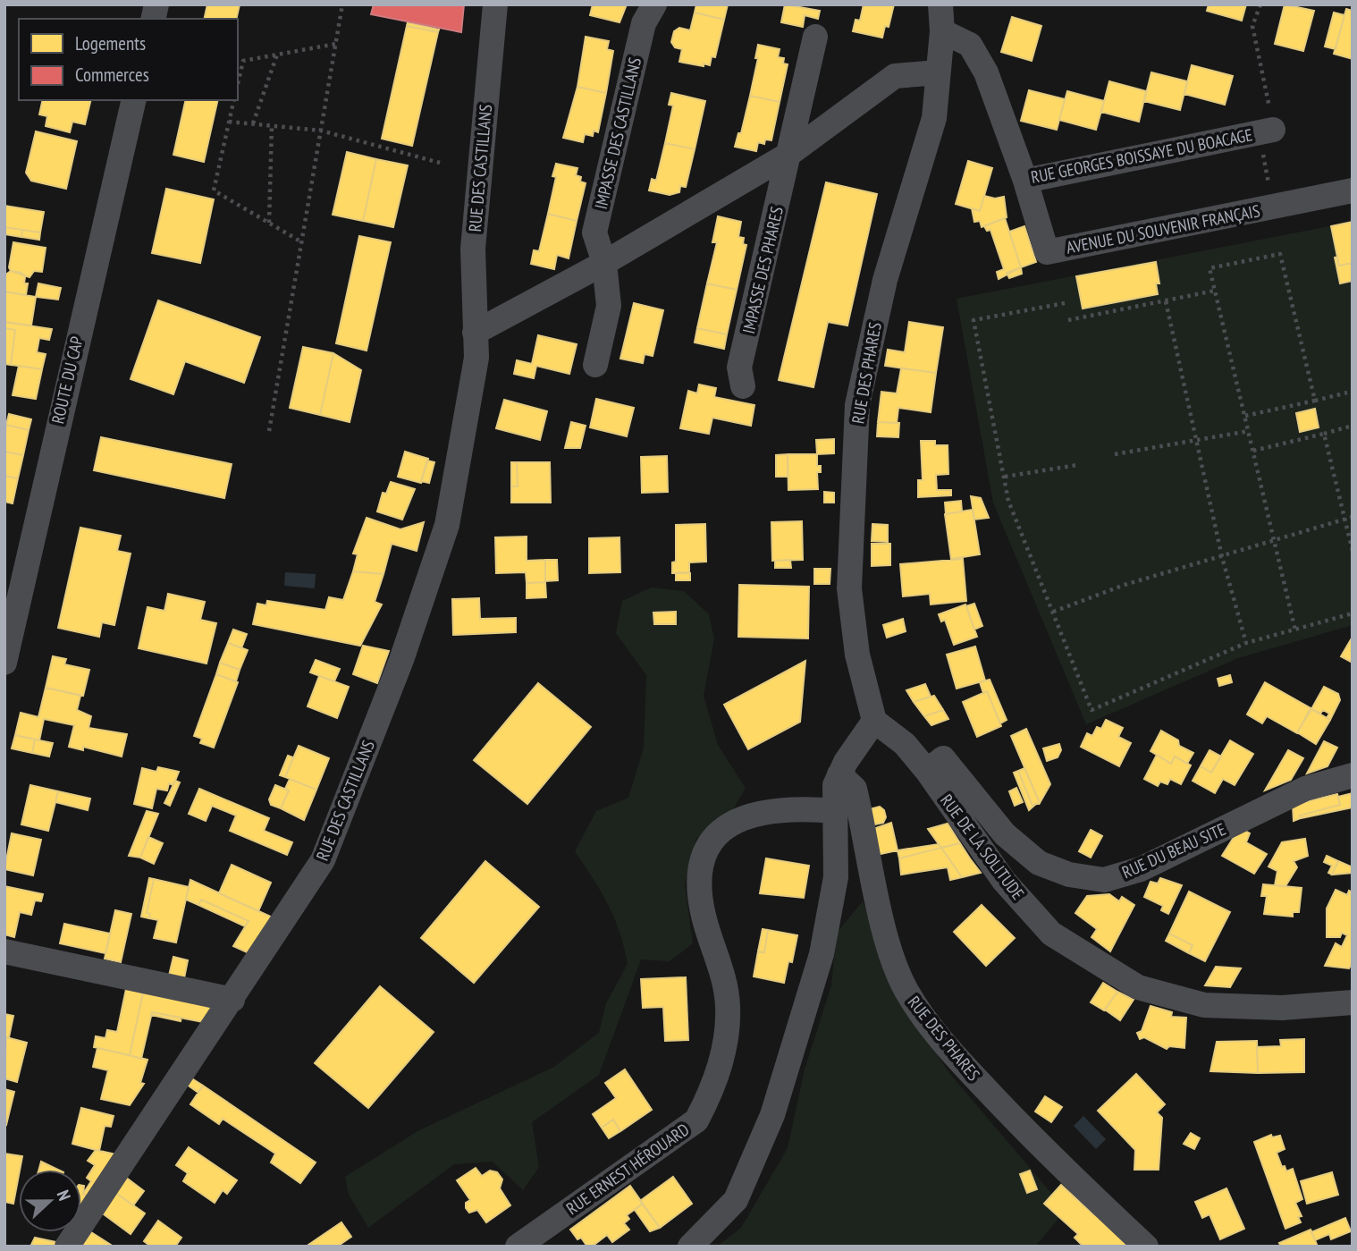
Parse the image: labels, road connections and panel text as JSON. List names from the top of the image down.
{
  "streets": {
    "street": [
      "IMPASSE DES CASTILLANS",
      "RUE GEORGES BOISSAYE DU BOACAGE",
      "RUE DES CASTILLANS",
      "AVENUE DU SOUVENIR FRANÇAIS",
      "IMPASSE DES PHARES",
      "RUE DES PHARES",
      "ROUTE DU CAP",
      "RUE DE LA SOLITUDE",
      "RUE DU BEAU SITE",
      "RUE ERNEST HÉROUARD"
    ]
  },
  "crossings": [
    ["RUE GEORGES BOISSAYE DU BOACAGE", "AVENUE DU SOUVENIR FRANÇAIS"],
    ["RUE GEORGES BOISSAYE DU BOACAGE", "RUE DES PHARES"],
    ["RUE DES PHARES", "RUE DE LA SOLITUDE"],
    ["RUE DE LA SOLITUDE", "RUE DU BEAU SITE"]
  ],
  "legend": ["Logements", "Commerces"],
  "north": "right"
}
